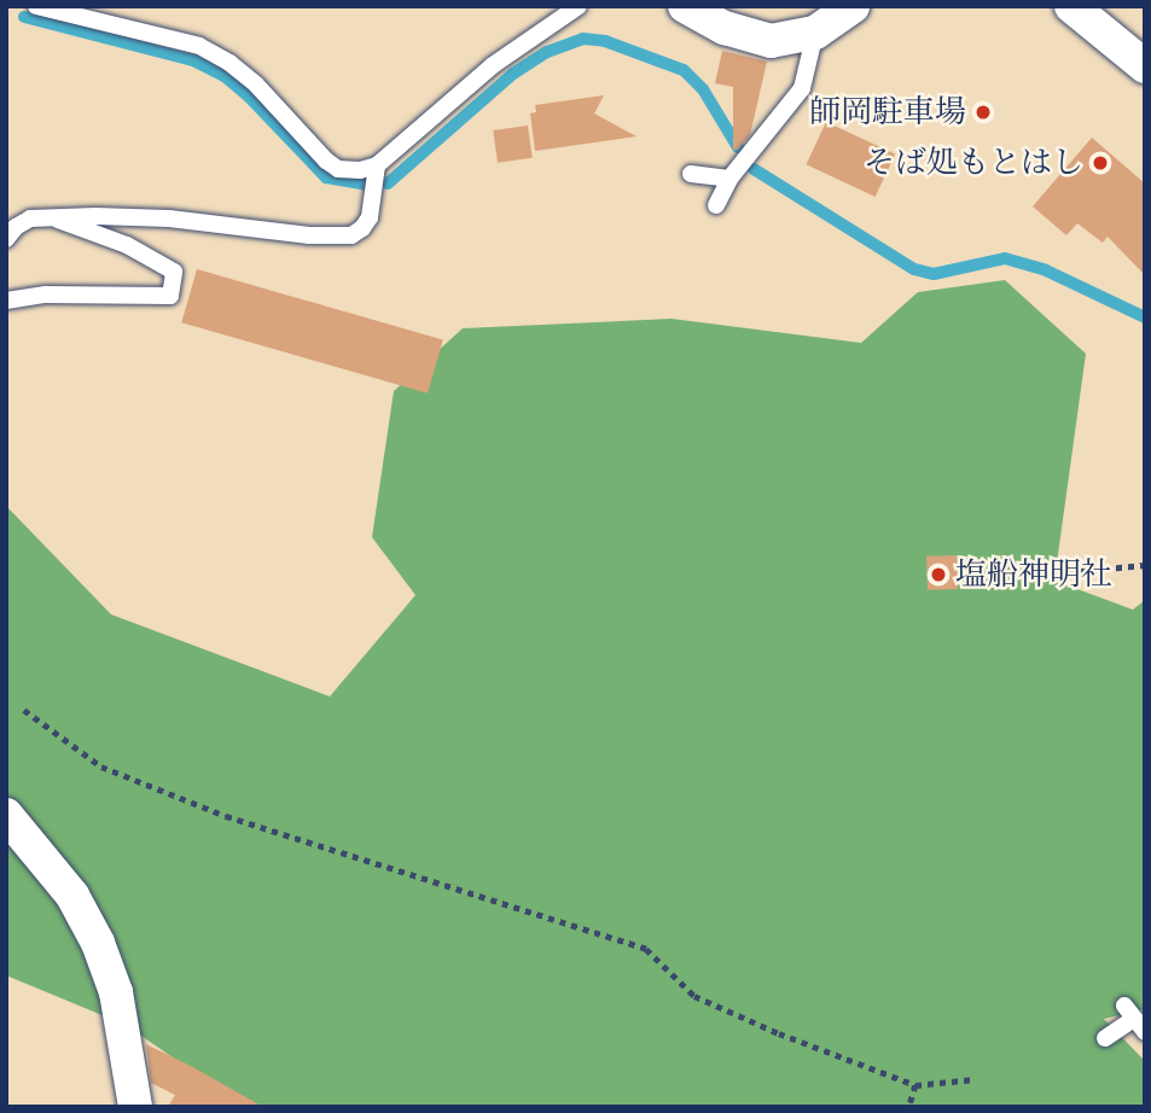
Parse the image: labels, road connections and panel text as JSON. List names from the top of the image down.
{
  "places": ["師岡駐車場", "そば処もとはし", "塩船神明社"]
}
